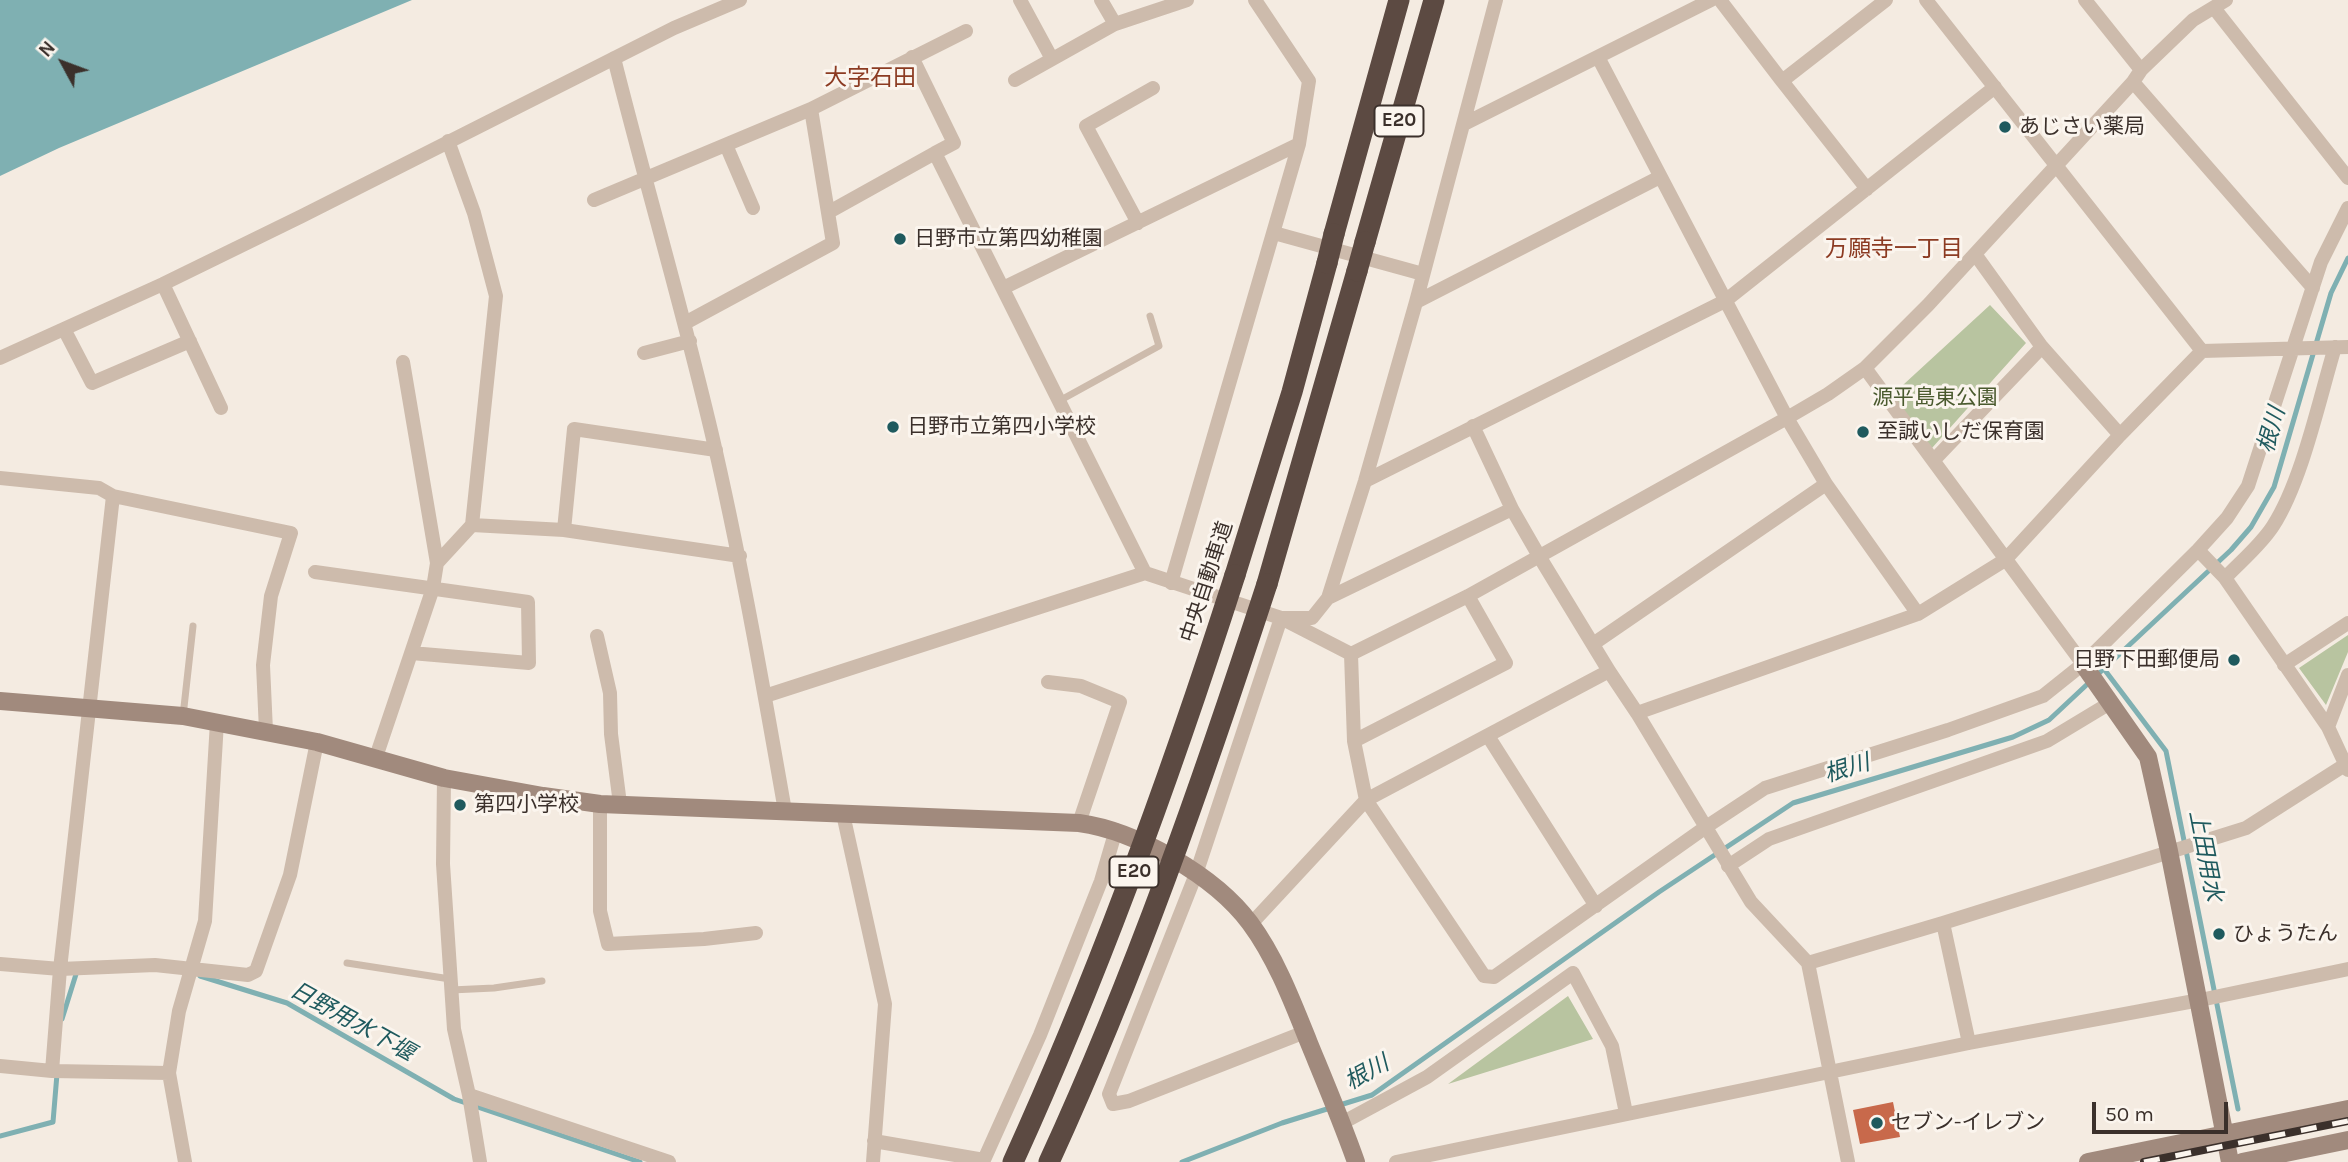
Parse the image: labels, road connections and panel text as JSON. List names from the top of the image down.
{
  "streets": {
    "highway": ["E20", "中央自動車道"]
  },
  "districts": ["大字石田", "万願寺一丁目"],
  "water": ["根川", "上田用水", "日野用水下堰"],
  "parks": ["源平島東公園"],
  "places": [
    "あじさい薬局",
    "日野市立第四幼稚園",
    "日野市立第四小学校",
    "至誠いしだ保育園",
    "日野下田郵便局",
    "第四小学校",
    "ひょうたん",
    "セブン-イレブン"
  ],
  "scale_bar": "50 m",
  "north": "top left"
}
